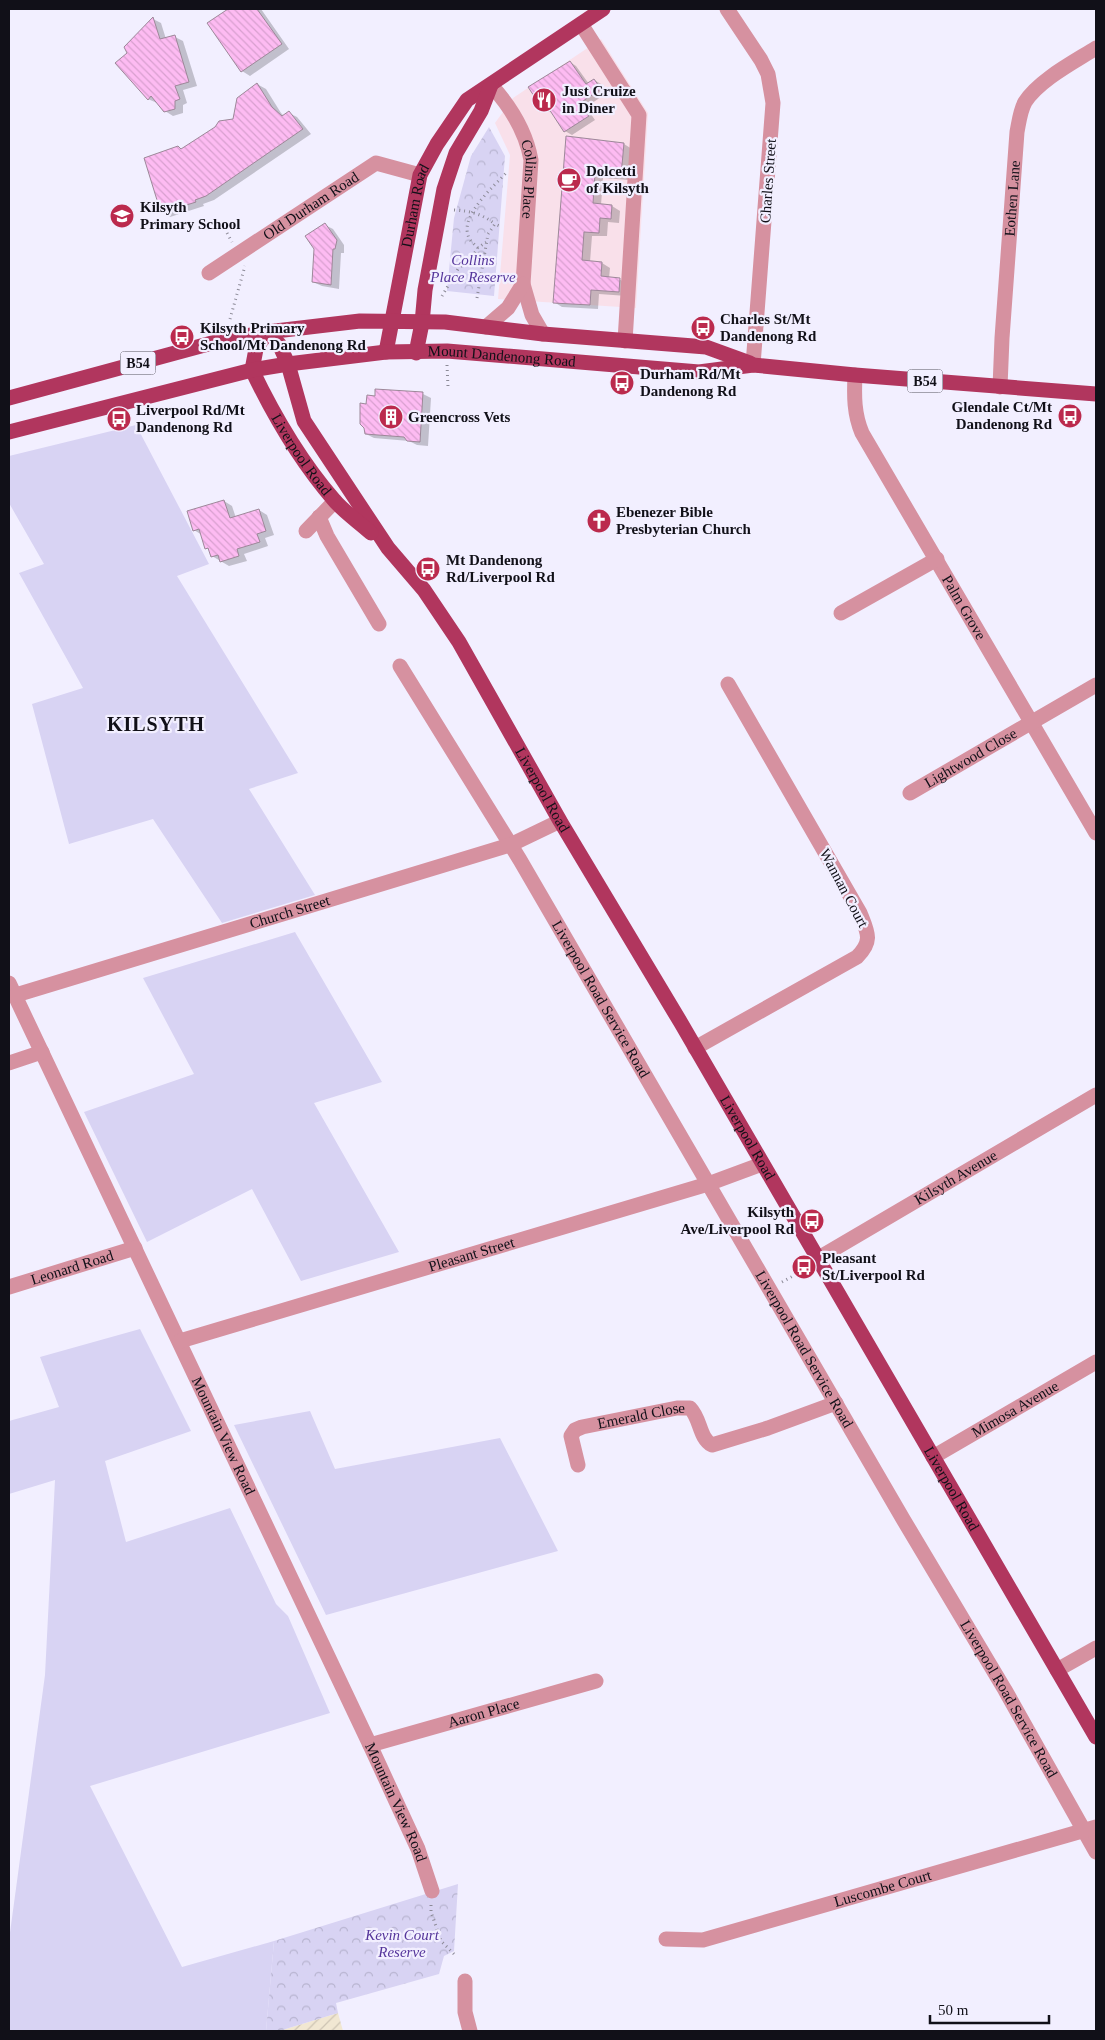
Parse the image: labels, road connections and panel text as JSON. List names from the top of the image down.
{
  "streets": {
    "main road": [
      "Durham Road",
      "Mount Dandenong Road",
      "B54",
      "Liverpool Road"
    ],
    "street": [
      "Collins Place",
      "Charles Street",
      "Eothen Lane",
      "Old Durham Road",
      "Palm Grove",
      "Lightwood Close",
      "Wannan Court",
      "Church Street",
      "Liverpool Road Service Road",
      "Kilsyth Avenue",
      "Pleasant Street",
      "Leonard Road",
      "Mimosa Avenue",
      "Emerald Close",
      "Mountain View Road",
      "Aaron Place",
      "Luscombe Court"
    ]
  },
  "crossings": [
    ["Collins Place", "Durham Road"],
    ["Charles Street", "Mount Dandenong Road"],
    ["Eothen Lane", "Mount Dandenong Road"],
    ["Old Durham Road", "Durham Road"],
    ["Durham Road", "Mount Dandenong Road"],
    ["Mount Dandenong Road", "Liverpool Road"],
    ["Mount Dandenong Road", "Palm Grove"],
    ["Liverpool Road", "Wannan Court"],
    ["Liverpool Road", "Church Street"],
    ["Liverpool Road", "Kilsyth Avenue"],
    ["Liverpool Road", "Pleasant Street"],
    ["Liverpool Road", "Mimosa Avenue"],
    ["Palm Grove", "Lightwood Close"],
    ["Church Street", "Liverpool Road Service Road"],
    ["Church Street", "Mountain View Road"],
    ["Liverpool Road Service Road", "Pleasant Street"],
    ["Liverpool Road Service Road", "Emerald Close"],
    ["Liverpool Road Service Road", "Luscombe Court"],
    ["Pleasant Street", "Mountain View Road"],
    ["Leonard Road", "Mountain View Road"],
    ["Mountain View Road", "Aaron Place"]
  ],
  "districts": ["KILSYTH"],
  "parks": ["Collins Place Reserve", "Kevin Court Reserve"],
  "places": {
    "restaurant": ["Just Cruize in Diner"],
    "cafe": ["Dolcetti of Kilsyth"],
    "school or university": ["Kilsyth Primary School"],
    "bus stop": [
      "Charles St/Mt Dandenong Rd",
      "Kilsyth Primary School/Mt Dandenong Rd",
      "Durham Rd/Mt Dandenong Rd",
      "Glendale Ct/Mt Dandenong Rd",
      "Liverpool Rd/Mt Dandenong Rd",
      "Mt Dandenong Rd/Liverpool Rd",
      "Kilsyth Ave/Liverpool Rd",
      "Pleasant St/Liverpool Rd"
    ],
    "building": ["Greencross Vets"],
    "church": ["Ebenezer Bible Presbyterian Church"]
  },
  "scale_bar": "50 m"
}
